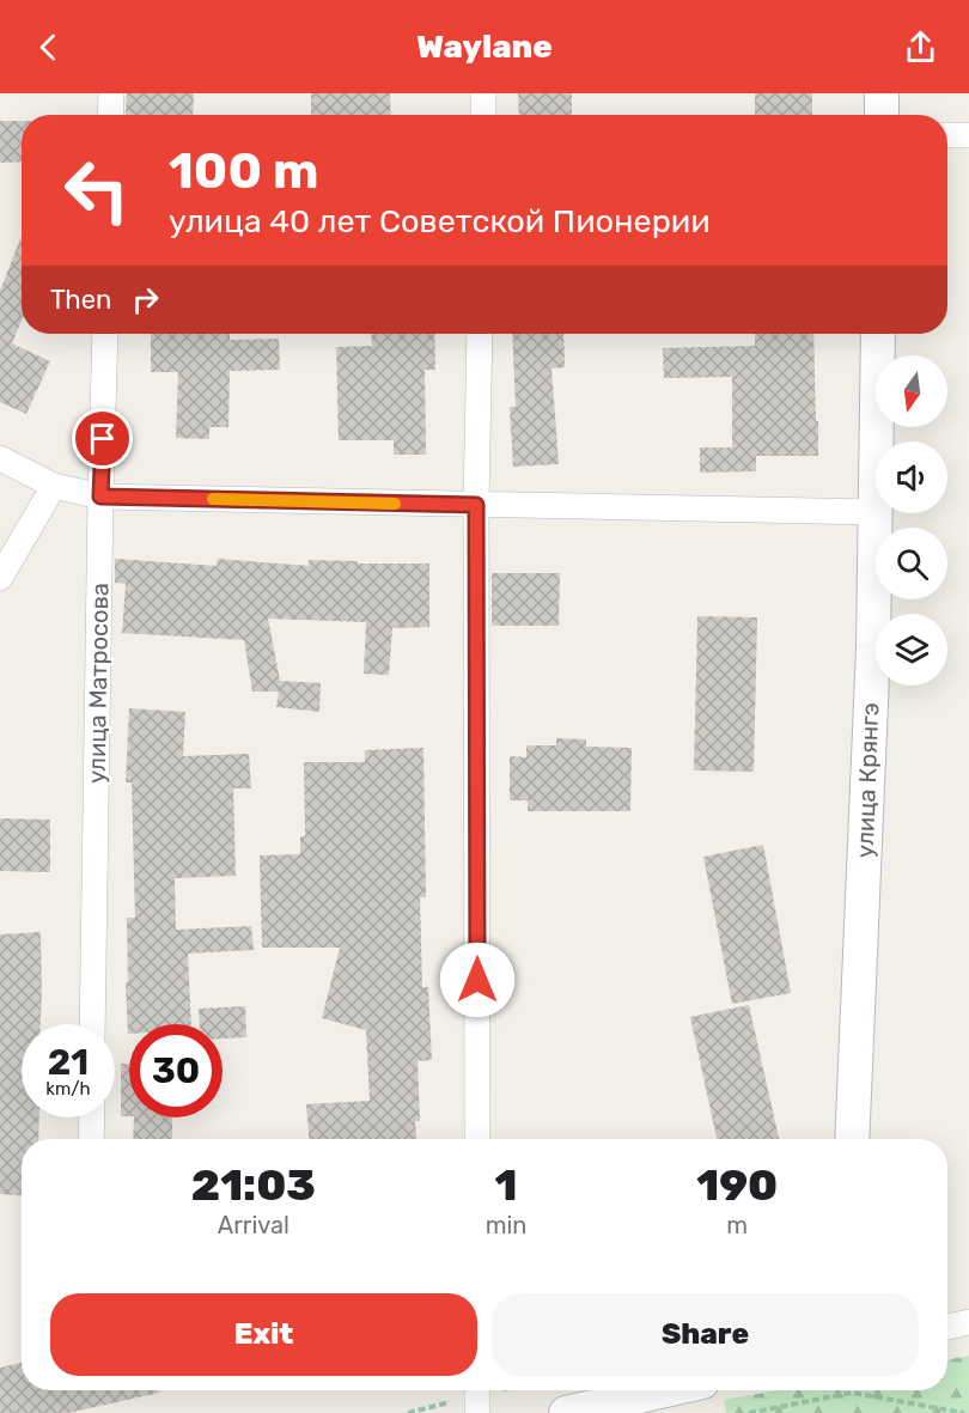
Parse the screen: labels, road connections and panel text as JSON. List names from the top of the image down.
{
  "streets": {
    "street": ["улица Матросова", "улица Крянгэ"]
  },
  "north": "bottom",
  "page": {
    "header": "Waylane",
    "turn": ["100 m", "улица 40 лет Советской Пионерии"],
    "then": "Then",
    "speed": "21 km/h",
    "limit": "30",
    "eta": [
      "21:03",
      "Arrival",
      "1",
      "min",
      "190",
      "m"
    ],
    "buttons": ["Exit", "Share"]
  }
}
